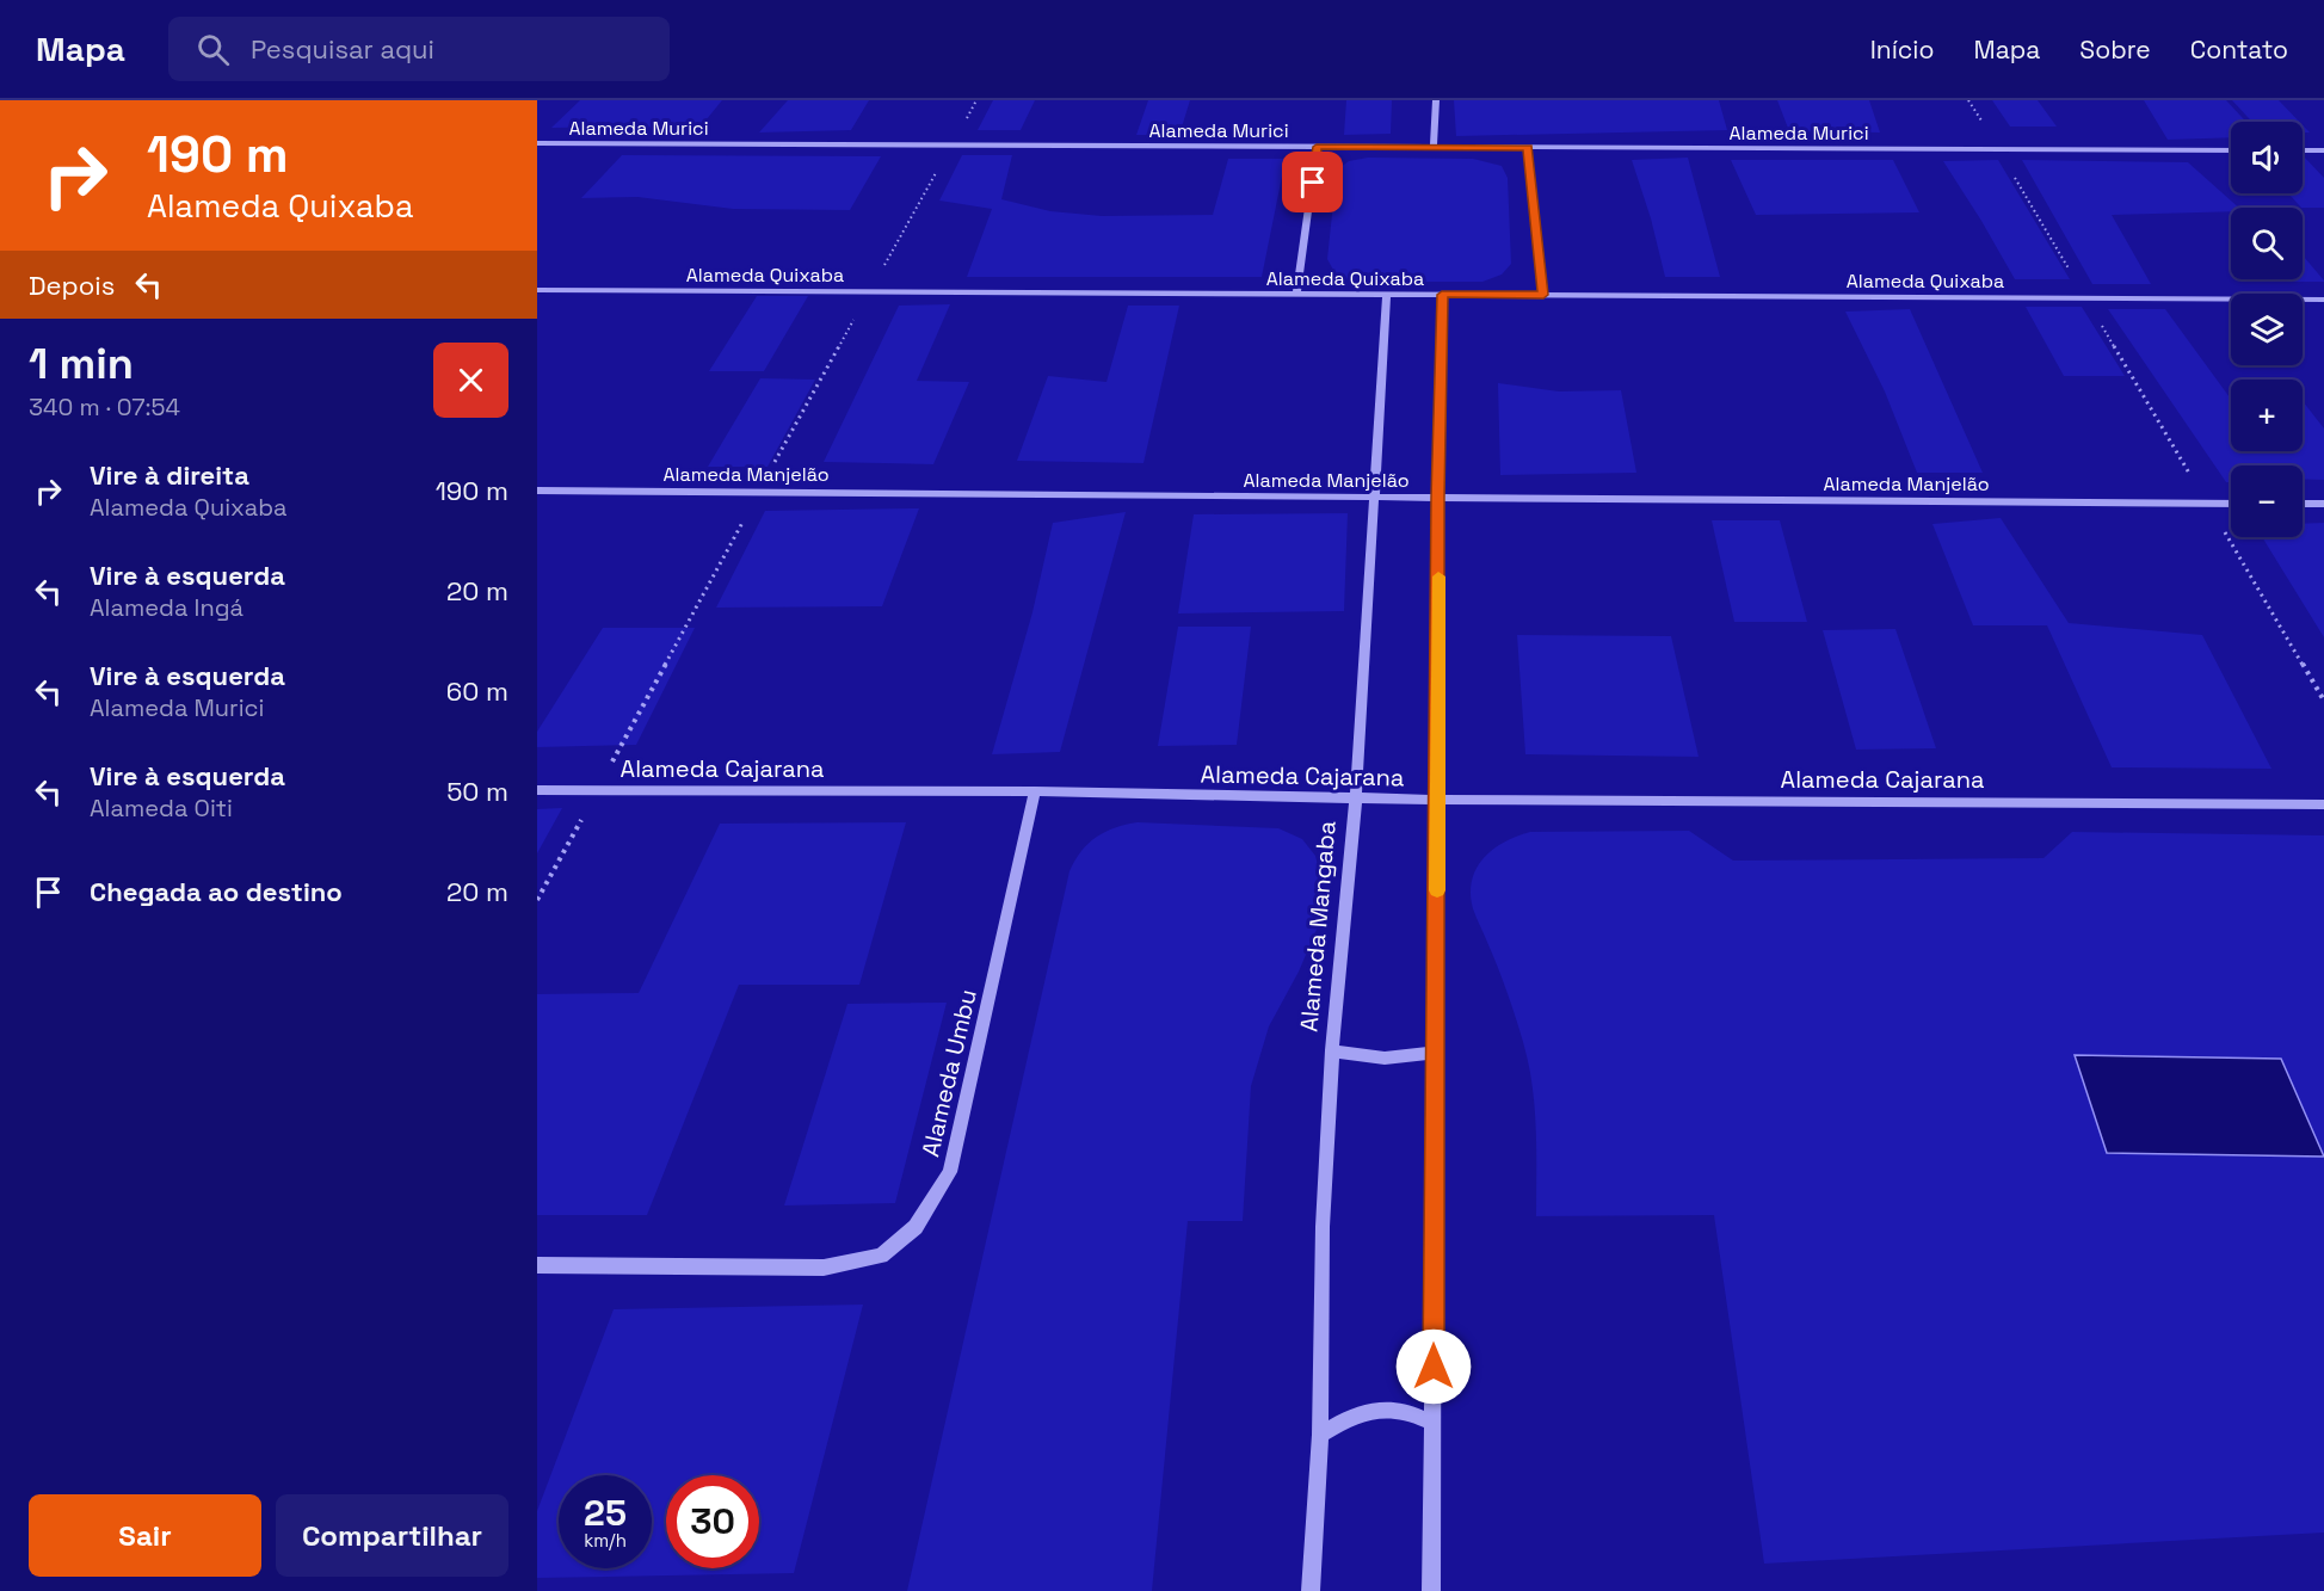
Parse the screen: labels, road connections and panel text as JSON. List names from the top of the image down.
{
  "streets": {
    "street": [
      "Alameda Murici",
      "Alameda Quixaba",
      "Alameda Manjelão",
      "Alameda Cajarana",
      "Alameda Mangaba",
      "Alameda Umbu"
    ]
  },
  "crossings": [
    ["Alameda Quixaba", "Alameda Mangaba"],
    ["Alameda Manjelão", "Alameda Mangaba"],
    ["Alameda Cajarana", "Alameda Mangaba"],
    ["Alameda Cajarana", "Alameda Umbu"]
  ],
  "page": {
    "header": "Mapa",
    "search": "Pesquisar aqui",
    "nav": [
      "Início",
      "Mapa",
      "Sobre",
      "Contato"
    ],
    "turn": ["190 m", "Alameda Quixaba"],
    "map_buttons": ["+", "−"],
    "then": "Depois",
    "heading": ["1 min", "340 m · 07:54"],
    "list": [
      {
        "name": "Vire à direita",
        "note": "Alameda Quixaba",
        "value": "190 m"
      },
      {
        "name": "Vire à esquerda",
        "note": "Alameda Ingá",
        "value": "20 m"
      },
      {
        "name": "Vire à esquerda",
        "note": "Alameda Murici",
        "value": "60 m"
      },
      {
        "name": "Vire à esquerda",
        "note": "Alameda Oiti",
        "value": "50 m"
      },
      {
        "name": "Chegada ao destino",
        "value": "20 m"
      }
    ],
    "speed": "25 km/h",
    "limit": "30",
    "buttons": ["Sair", "Compartilhar"]
  }
}
